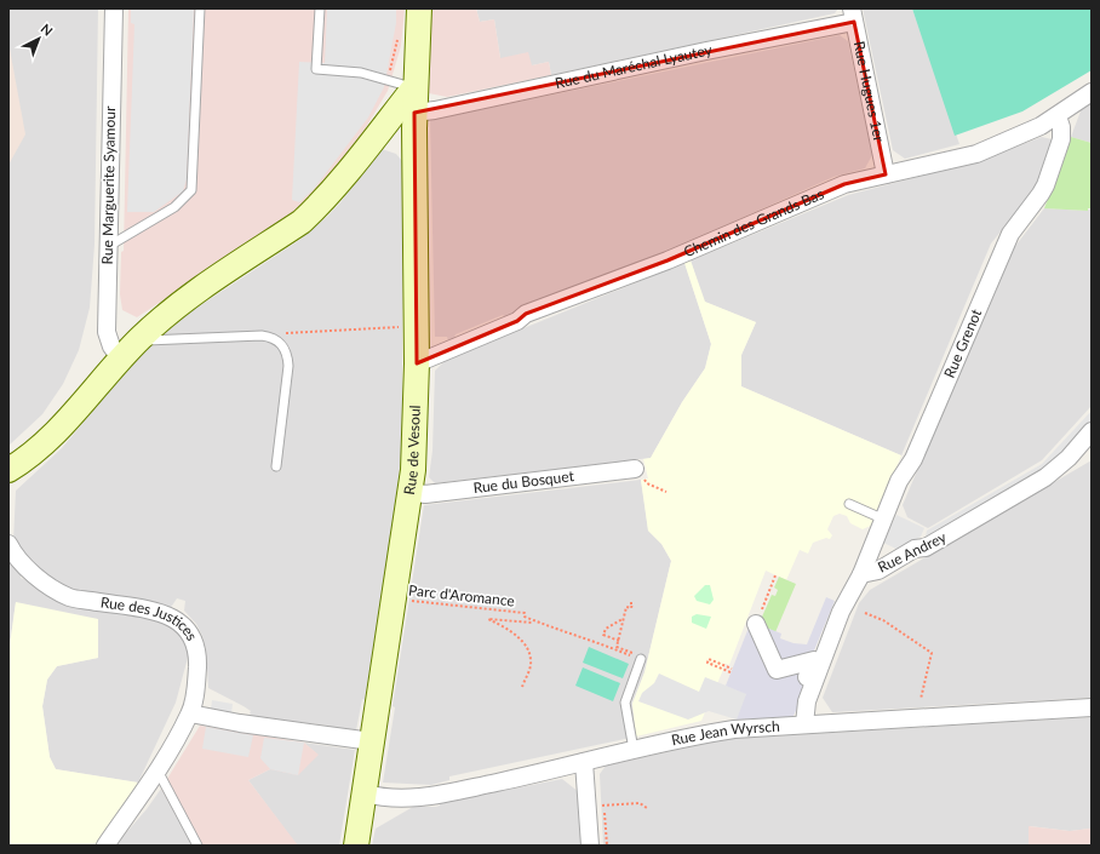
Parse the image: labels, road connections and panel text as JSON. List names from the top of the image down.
{
  "streets": {
    "main road": ["Rue de Vesoul"],
    "street": [
      "Rue du Maréchal Lyautey",
      "Rue Hugues 1er",
      "Rue Marguerite Syamour",
      "Chemin des Grands Bas",
      "Rue Grenot",
      "Rue du Bosquet",
      "Rue Andrey",
      "Rue des Justices",
      "Rue Jean Wyrsch"
    ],
    "path": ["Parc d'Aromance"]
  },
  "crossings": [
    ["Rue du Maréchal Lyautey", "Rue Hugues 1er"],
    ["Rue du Maréchal Lyautey", "Rue de Vesoul"],
    ["Rue Hugues 1er", "Chemin des Grands Bas"],
    ["Chemin des Grands Bas", "Rue Grenot"],
    ["Chemin des Grands Bas", "Rue de Vesoul"],
    ["Rue Grenot", "Rue Andrey"],
    ["Rue de Vesoul", "Rue du Bosquet"],
    ["Rue de Vesoul", "Parc d'Aromance"],
    ["Rue de Vesoul", "Rue Jean Wyrsch"],
    ["Rue Andrey", "Rue Jean Wyrsch"]
  ],
  "north": "top right"
}
